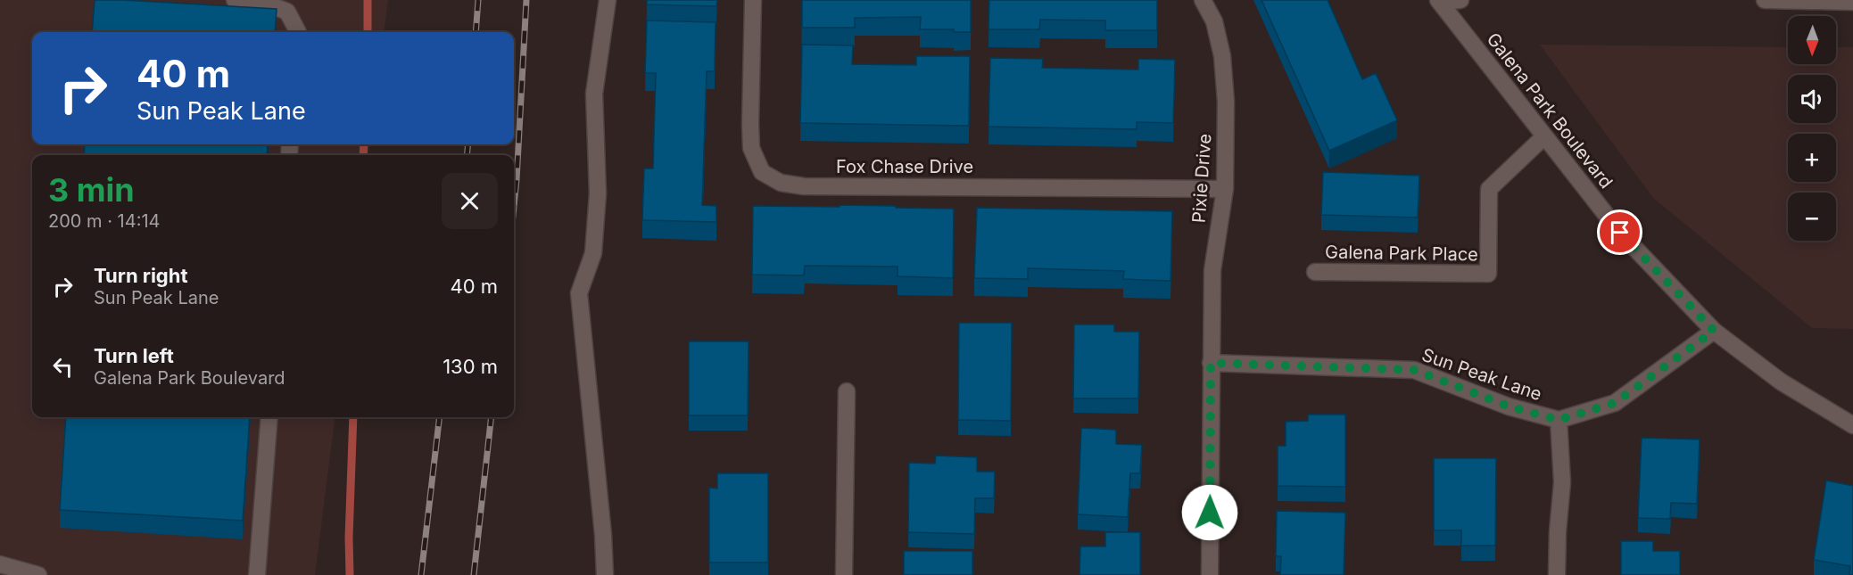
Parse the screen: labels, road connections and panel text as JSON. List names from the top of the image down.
{
  "streets": {
    "street": [
      "Galena Park Boulevard",
      "Fox Chase Drive",
      "Pixie Drive",
      "Galena Park Place",
      "Sun Peak Lane"
    ]
  },
  "crossings": [
    ["Galena Park Boulevard", "Galena Park Place"],
    ["Fox Chase Drive", "Pixie Drive"],
    ["Pixie Drive", "Sun Peak Lane"]
  ],
  "north": "bottom",
  "page": {
    "map_buttons": ["+", "−"],
    "turn": ["40 m", "Sun Peak Lane"],
    "heading": ["3 min", "200 m · 14:14"],
    "list": [
      {
        "name": "Turn right",
        "note": "Sun Peak Lane",
        "value": "40 m"
      },
      {
        "name": "Turn left",
        "note": "Galena Park Boulevard",
        "value": "130 m"
      }
    ]
  }
}
